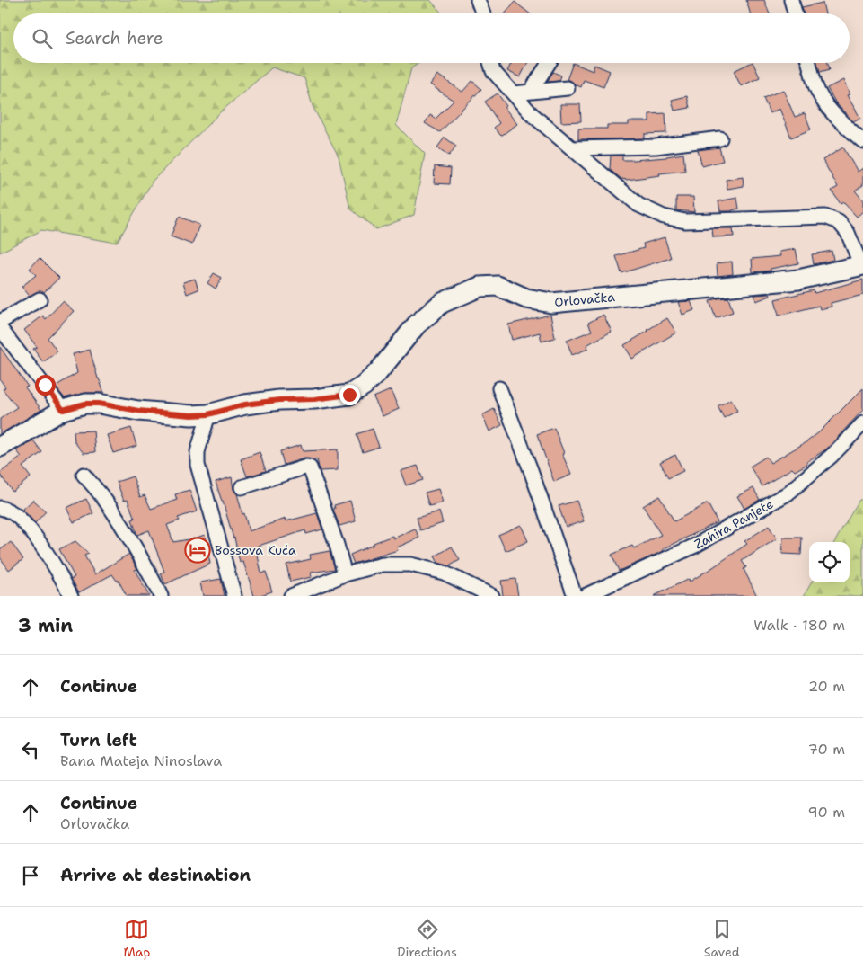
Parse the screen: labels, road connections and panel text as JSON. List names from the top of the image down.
{
  "streets": {
    "street": ["Orlovačka", "Zahira Panjete"]
  },
  "places": {
    "hotel": ["Bossova Kuća"]
  },
  "page": {
    "search": "Search here",
    "heading": ["3 min", "Walk · 180 m"],
    "list": [
      ["Continue", "20 m"],
      ["Turn left", "Bana Mateja Ninoslava", "70 m"],
      ["Continue", "Orlovačka", "90 m"],
      "Arrive at destination"
    ],
    "nav": ["Map", "Directions", "Saved"]
  }
}
